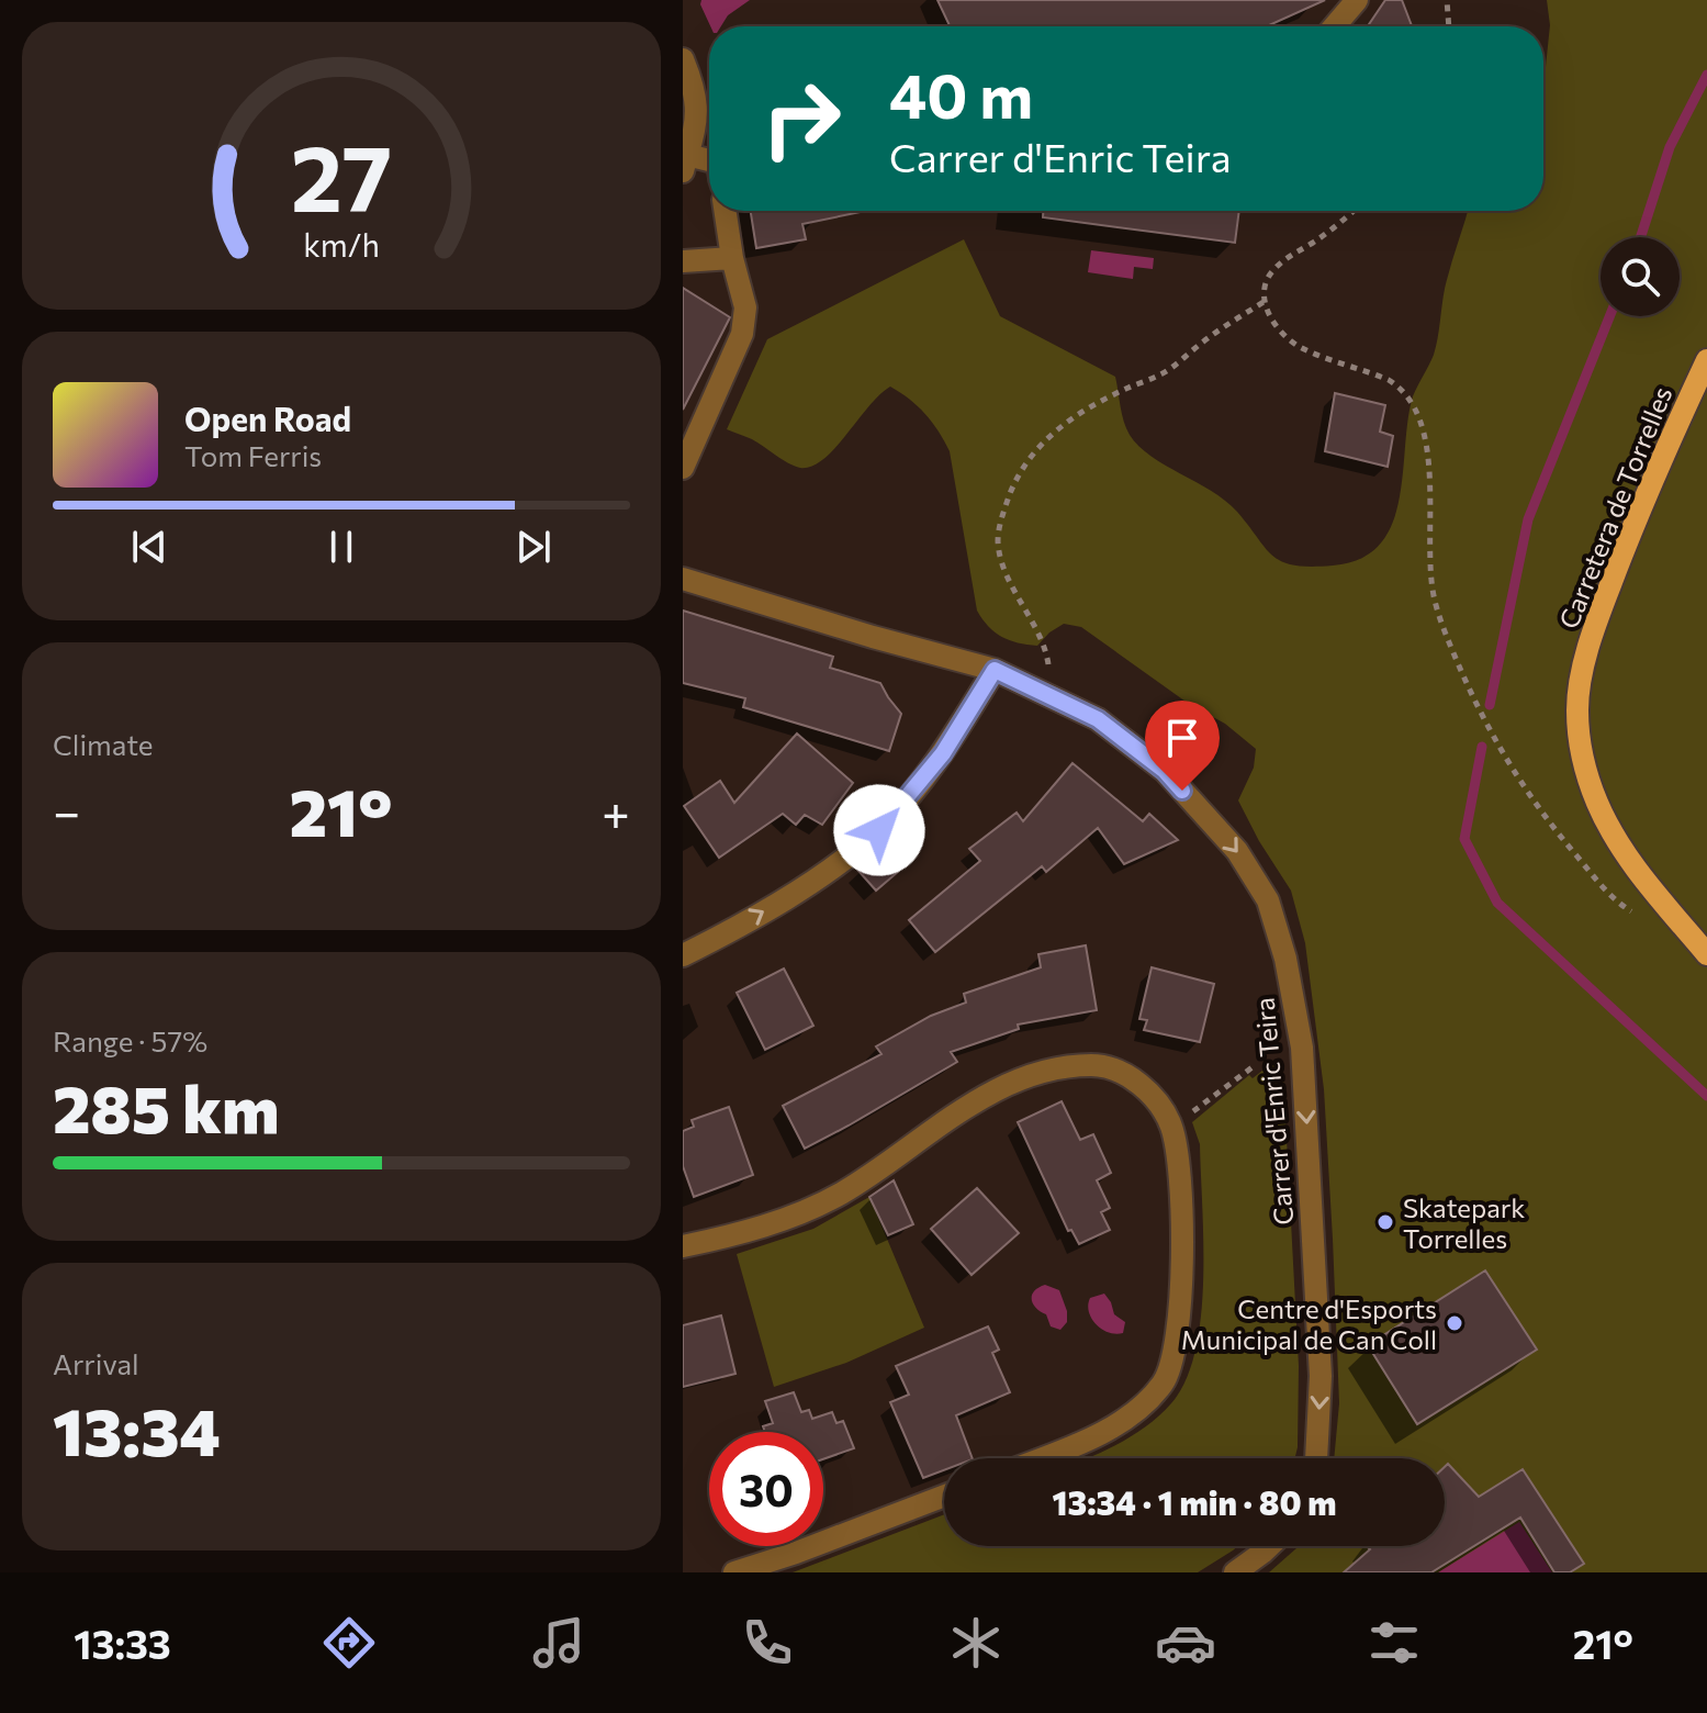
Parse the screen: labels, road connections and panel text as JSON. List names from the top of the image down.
{
  "streets": {
    "main road": ["Carretera de Torrelles"],
    "street": ["Carrer d'Enric Teira"]
  },
  "one_way": ["Carrer d'Enric Teira"],
  "places": ["Skatepark Torrelles", "Centre d'Esports Municipal de Can Coll"],
  "page": {
    "turn": ["40 m", "Carrer d'Enric Teira"],
    "song": ["Open Road", "Tom Ferris"],
    "tile": [
      "Climate",
      ["Range · 57%", "285 km"],
      ["Arrival", "13:34"]
    ],
    "heat": ["−", "21°", "+"],
    "limit": "30",
    "trip": "13:34 · 1 min · 80 m",
    "tabs": ["13:33", "21°"],
    "gauge": ["27", "km/h"]
  }
}
